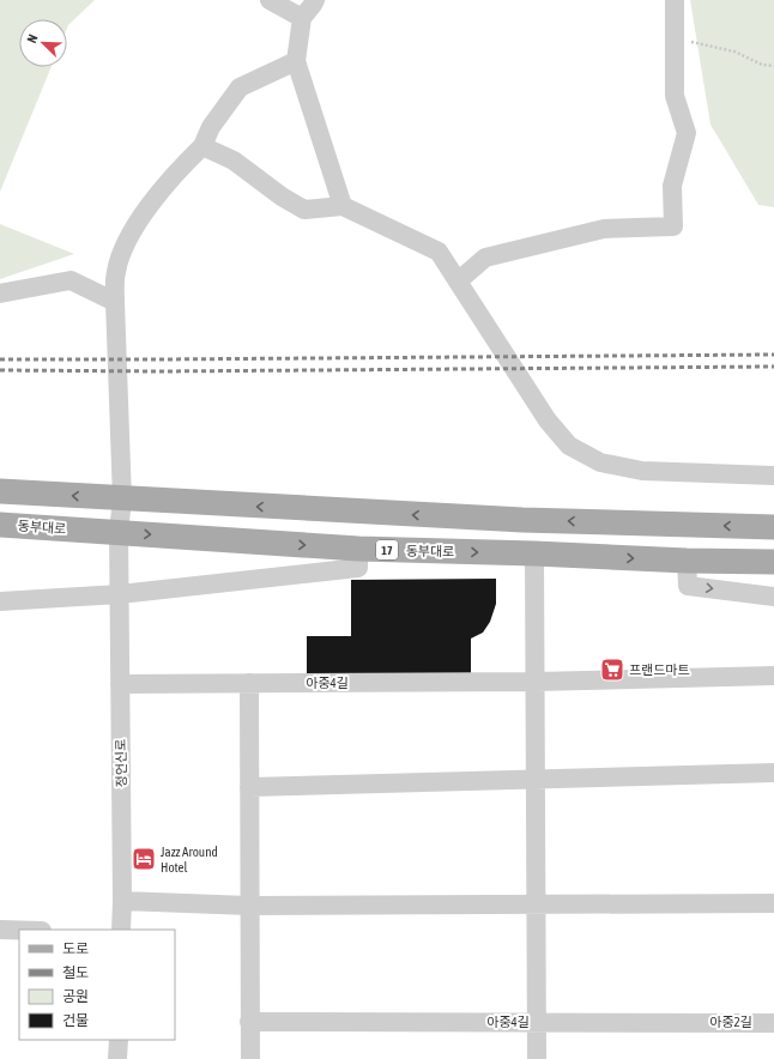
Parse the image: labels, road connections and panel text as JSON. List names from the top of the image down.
{
  "streets": {
    "main road": ["동부대로", "17"],
    "street": ["아중4길", "정언신로", "아중2길"]
  },
  "crossings": [
    ["동부대로", "아중4길"],
    ["동부대로", "정언신로"],
    ["아중4길", "정언신로"],
    ["아중4길", "아중2길"]
  ],
  "places": {
    "supermarket": ["프랜드마트"],
    "hotel": ["Jazz Around Hotel"]
  },
  "legend": [
    "도로",
    "철도",
    "공원",
    "건물"
  ],
  "north": "top left"
}
